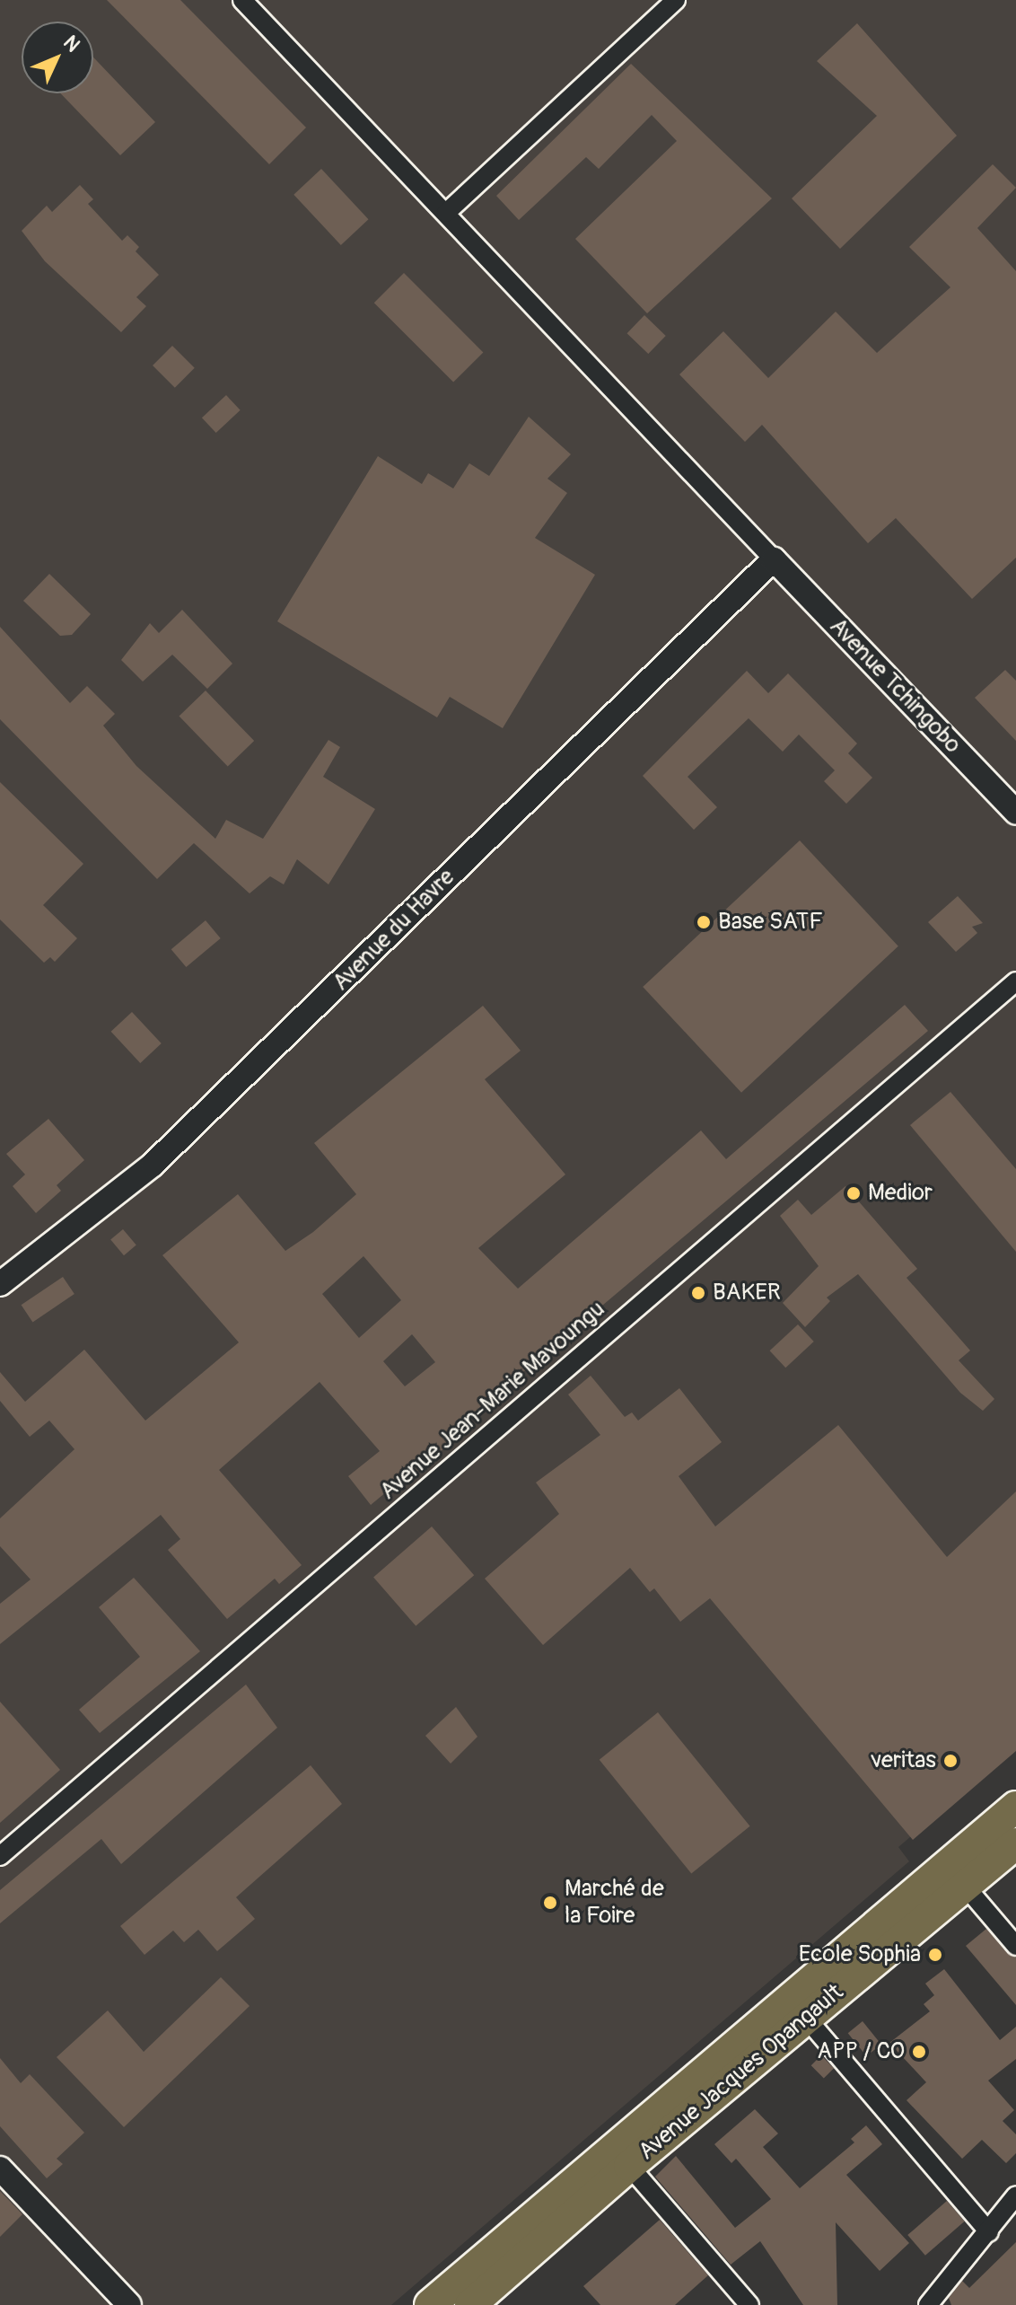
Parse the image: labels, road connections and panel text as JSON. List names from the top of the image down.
{
  "streets": {
    "highway": ["Avenue Jacques Opangault"],
    "street": ["Avenue Tchingobo", "Avenue du Havre", "Avenue Jean-Marie Mavoungu"]
  },
  "crossings": [
    ["Avenue Tchingobo", "Avenue du Havre"]
  ],
  "places": [
    "Base SATF",
    "Medior",
    "BAKER",
    "veritas",
    "Marché de la Foire",
    "Ecole Sophia",
    "APP / CO"
  ],
  "north": "top right"
}
